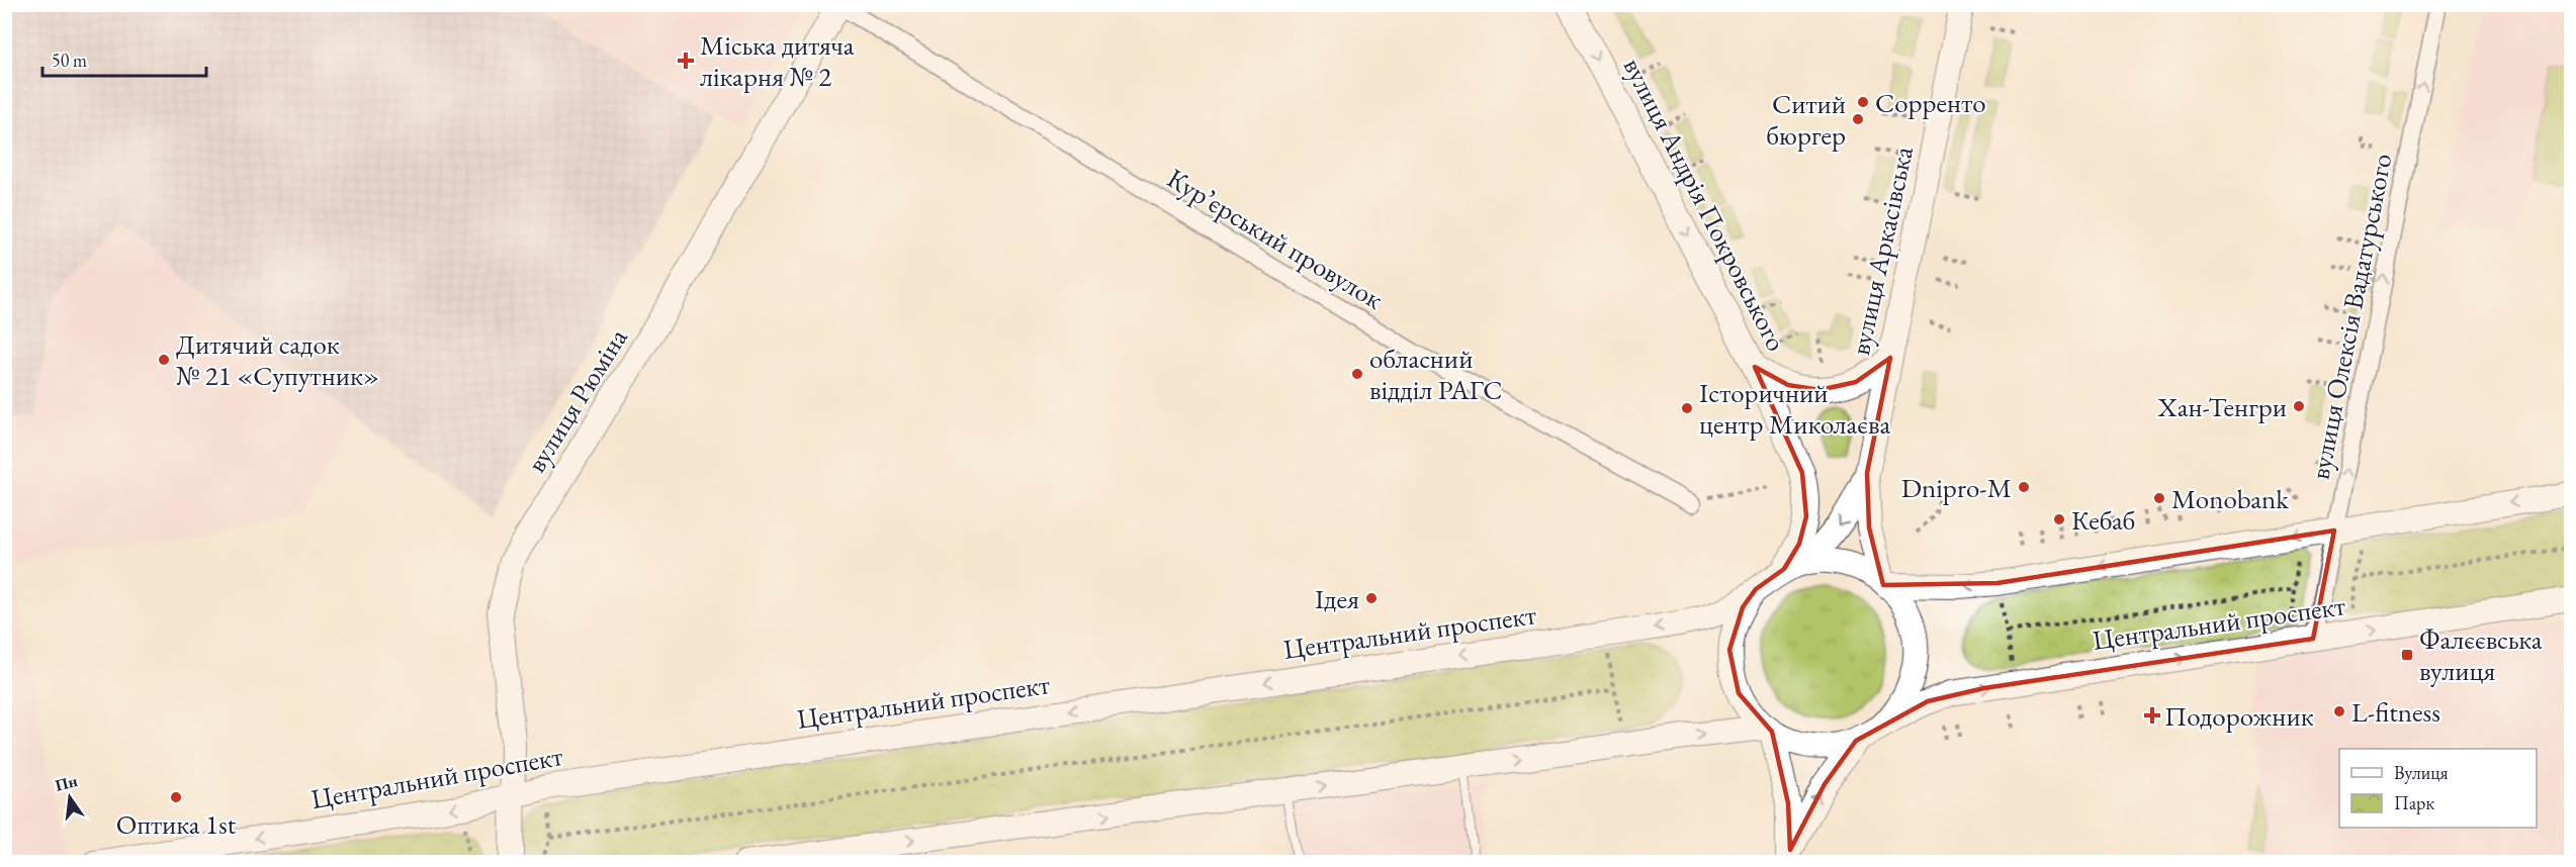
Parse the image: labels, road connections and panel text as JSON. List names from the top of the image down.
{
  "streets": {
    "main road": [
      "вулиця Андрія Покровського",
      "вулиця Аркасівська",
      "вулиця Рюміна",
      "Центральний проспект"
    ],
    "street": ["Курʼєрський провулок", "вулиця Олексія Вадатурського"]
  },
  "crossings": [
    ["вулиця Андрія Покровського", "вулиця Аркасівська"],
    ["вулиця Андрія Покровського", "Центральний проспект"],
    ["Курʼєрський провулок", "вулиця Рюміна"],
    ["вулиця Аркасівська", "Центральний проспект"],
    ["вулиця Олексія Вадатурського", "Центральний проспект"],
    ["вулиця Рюміна", "Центральний проспект"]
  ],
  "one_way": ["вулиця Андрія Покровського", "вулиця Олексія Вадатурського"],
  "places": {
    "health": ["Міська дитяча лікарня № 2", "Подорожник"],
    "other": [
      "Сорренто",
      "Ситий бюргер",
      "Дитячий садок № 21 «Супутник»",
      "обласний відділ РАГС",
      "Хан-Тенгри",
      "Історичний центр Миколаєва",
      "Dnipro-M",
      "Monobank",
      "Кебаб",
      "Ідея",
      "L-fitness",
      "Оптика 1st"
    ],
    "transit": ["Фалєєвська вулиця"]
  },
  "legend": ["Вулиця", "Парк"],
  "scale_bar": "50 m",
  "north": "top"
}
